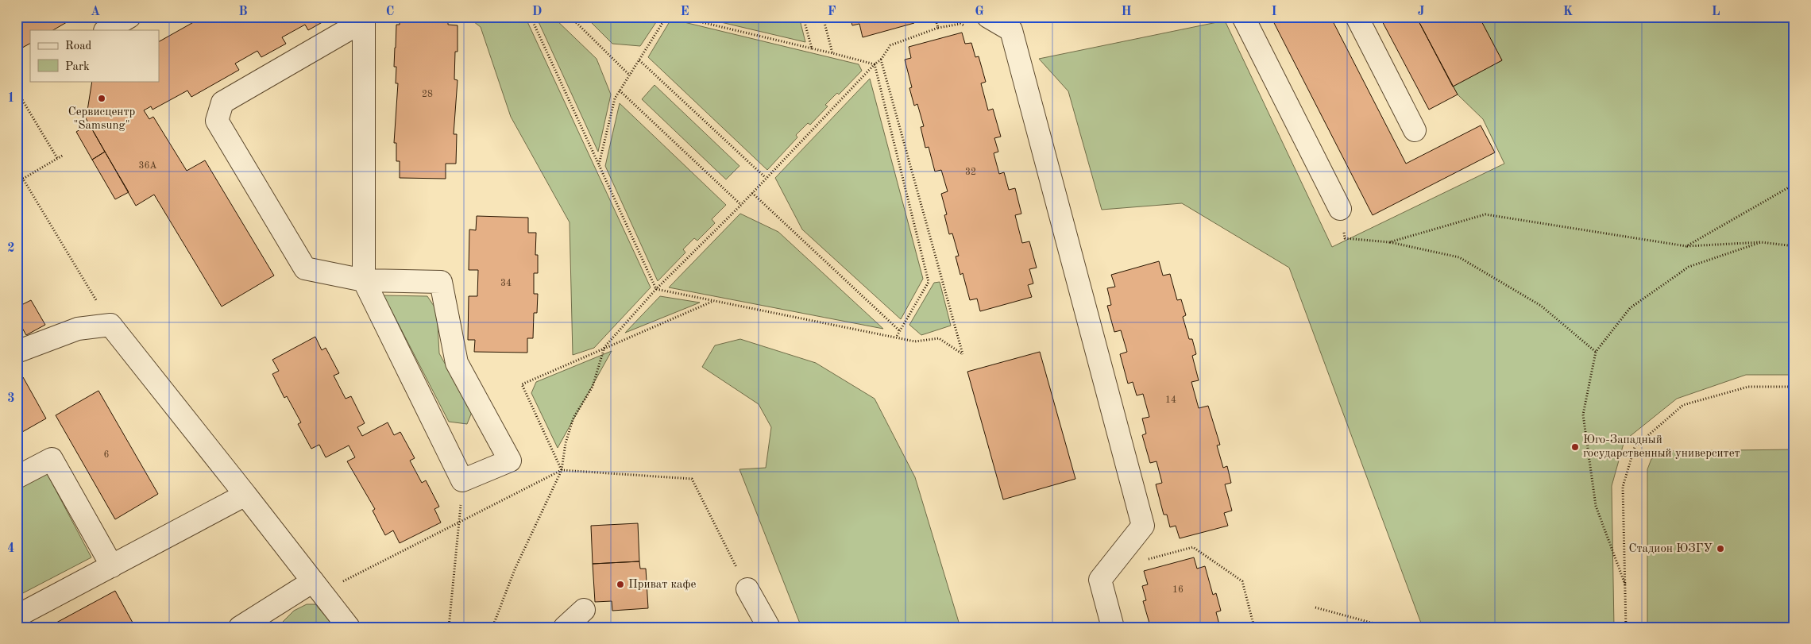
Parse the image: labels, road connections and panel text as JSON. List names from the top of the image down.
{
  "places": [
    "Сервисцентр \"Samsung\"",
    "Юго-Западный государственный университет",
    "Стадион ЮЗГУ",
    "Приват кафе"
  ],
  "house_numbers": [
    "28",
    "36А",
    "32",
    "34",
    "14",
    "6",
    "16"
  ],
  "legend": ["Road", "Park"],
  "grid": {
    "columns": [
      "A",
      "B",
      "C",
      "D",
      "E",
      "F",
      "G",
      "H",
      "I",
      "J",
      "K",
      "L"
    ],
    "rows": [
      "1",
      "2",
      "3",
      "4"
    ]
  }
}
